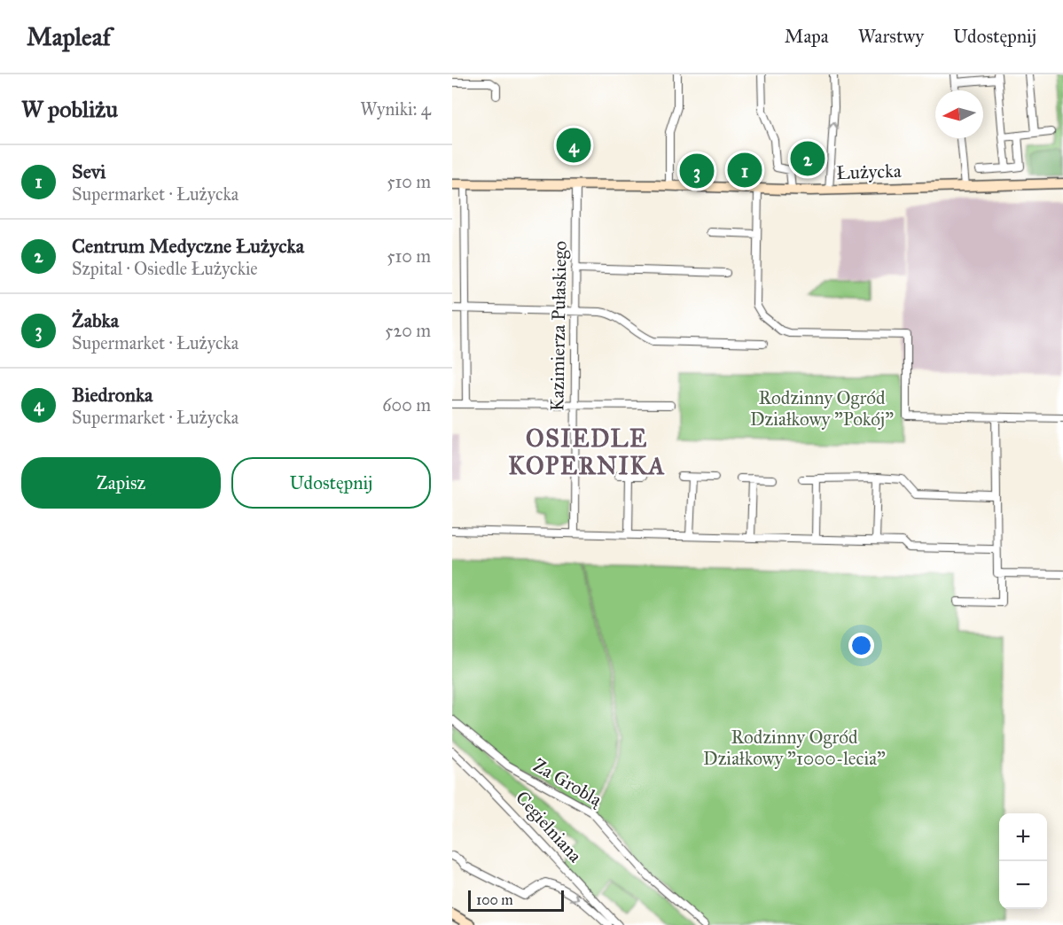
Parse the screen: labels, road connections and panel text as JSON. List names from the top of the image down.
{
  "streets": {
    "street": [
      "Łużycka",
      "Kazimierza Pułaskiego",
      "Za Groblą",
      "Cegielniana"
    ]
  },
  "crossings": [
    ["Łużycka", "Kazimierza Pułaskiego"]
  ],
  "districts": ["OSIEDLE KOPERNIKA"],
  "parks": ["Rodzinny Ogród Działkowy \"Pokój\"", "Rodzinny Ogród Działkowy \"1000-lecia\""],
  "scale_bar": "100 m",
  "north": "left",
  "page": {
    "header": "Mapleaf",
    "nav": ["Mapa", "Warstwy", "Udostępnij"],
    "heading": ["W pobliżu", "Wyniki: 4"],
    "pins": [
      "4",
      "2",
      "1",
      "3"
    ],
    "list": [
      {
        "mark": "1",
        "name": "Sevi",
        "note": "Supermarket · Łużycka",
        "value": "510 m"
      },
      {
        "mark": "2",
        "name": "Centrum Medyczne Łużycka",
        "note": "Szpital · Osiedle Łużyckie",
        "value": "510 m"
      },
      {
        "mark": "3",
        "name": "Żabka",
        "note": "Supermarket · Łużycka",
        "value": "520 m"
      },
      {
        "mark": "4",
        "name": "Biedronka",
        "note": "Supermarket · Łużycka",
        "value": "600 m"
      }
    ],
    "buttons": ["Zapisz", "Udostępnij"],
    "map_buttons": ["+", "−"],
    "scale": "100 m"
  }
}
